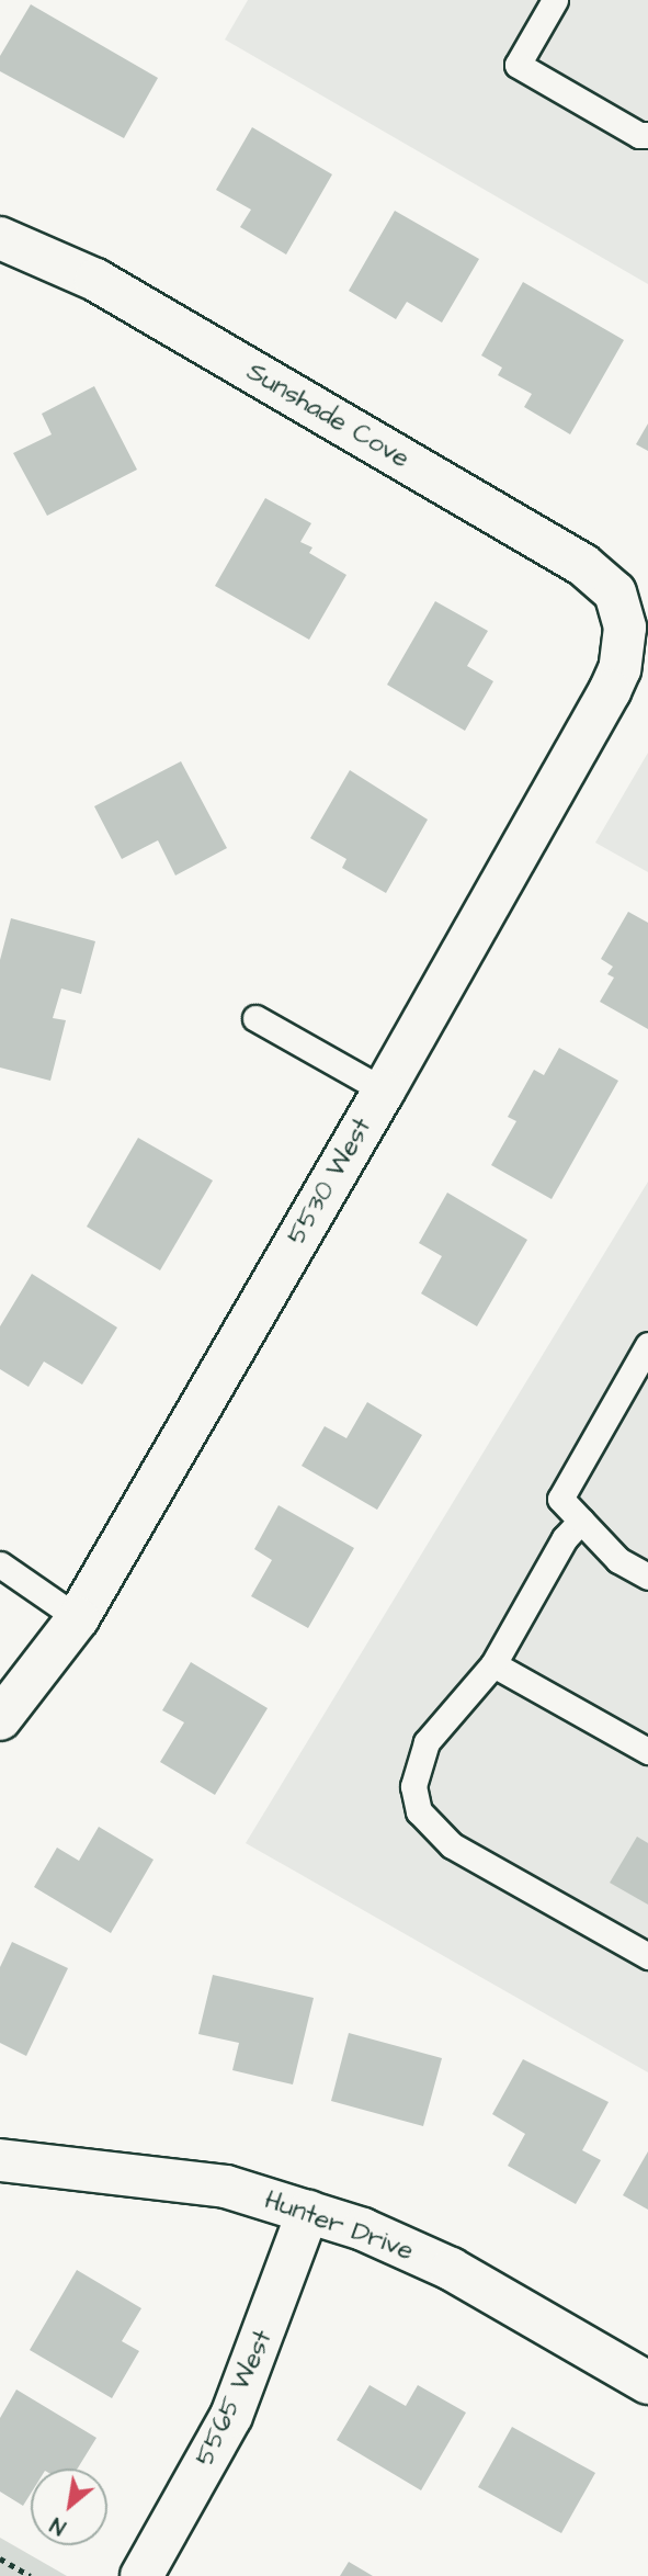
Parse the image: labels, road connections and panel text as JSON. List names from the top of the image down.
{
  "streets": {
    "street": [
      "Sunshade Cove",
      "5530 West",
      "Hunter Drive",
      "5565 West"
    ]
  },
  "crossings": [
    ["Sunshade Cove", "5530 West"],
    ["Hunter Drive", "5565 West"]
  ],
  "north": "bottom left"
}
